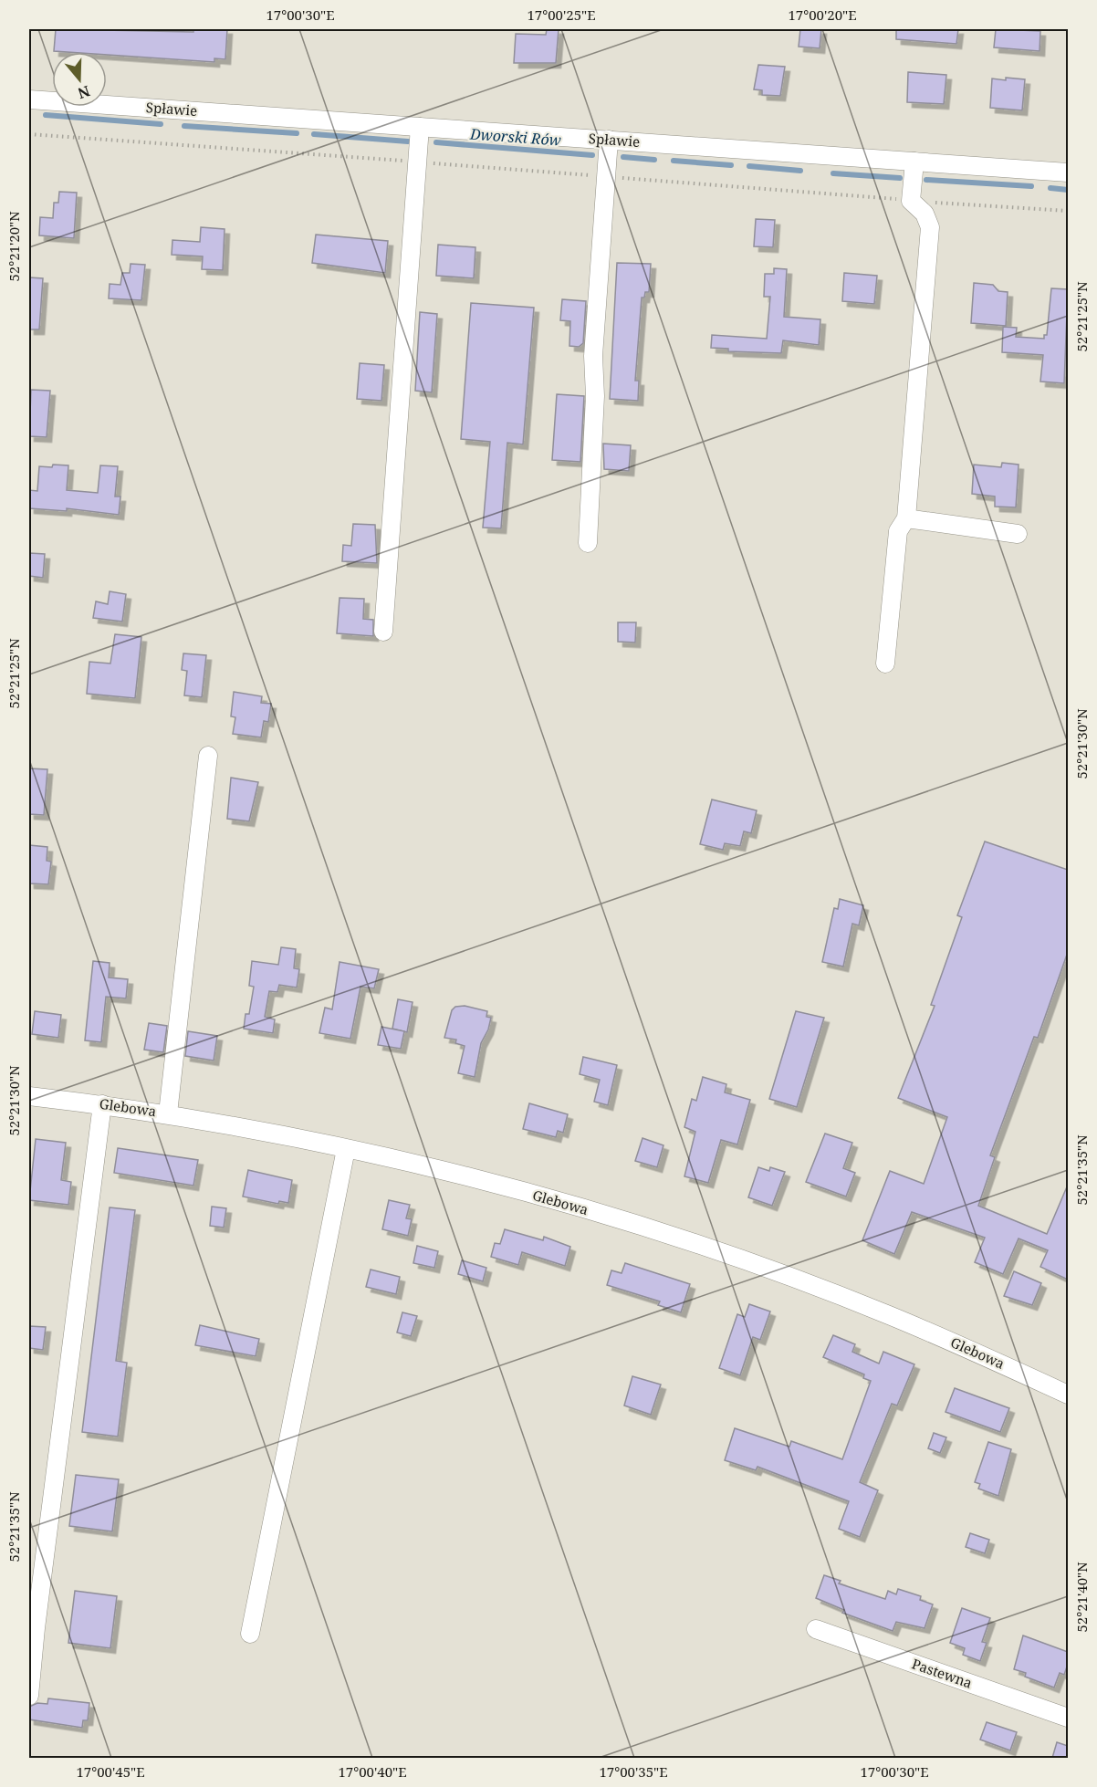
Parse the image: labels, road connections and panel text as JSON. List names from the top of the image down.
{
  "streets": {
    "street": ["Spławie", "Glebowa", "Pastewna"]
  },
  "water": ["Dworski Rów"],
  "north": "bottom",
  "coordinates": [
    "17°00'30\"E",
    "17°00'25\"E",
    "17°00'20\"E",
    "52°21'20\"N",
    "52°21'25\"N",
    "52°21'30\"N",
    "52°21'35\"N",
    "52°21'40\"N",
    "17°00'45\"E",
    "17°00'40\"E",
    "17°00'35\"E"
  ]
}
